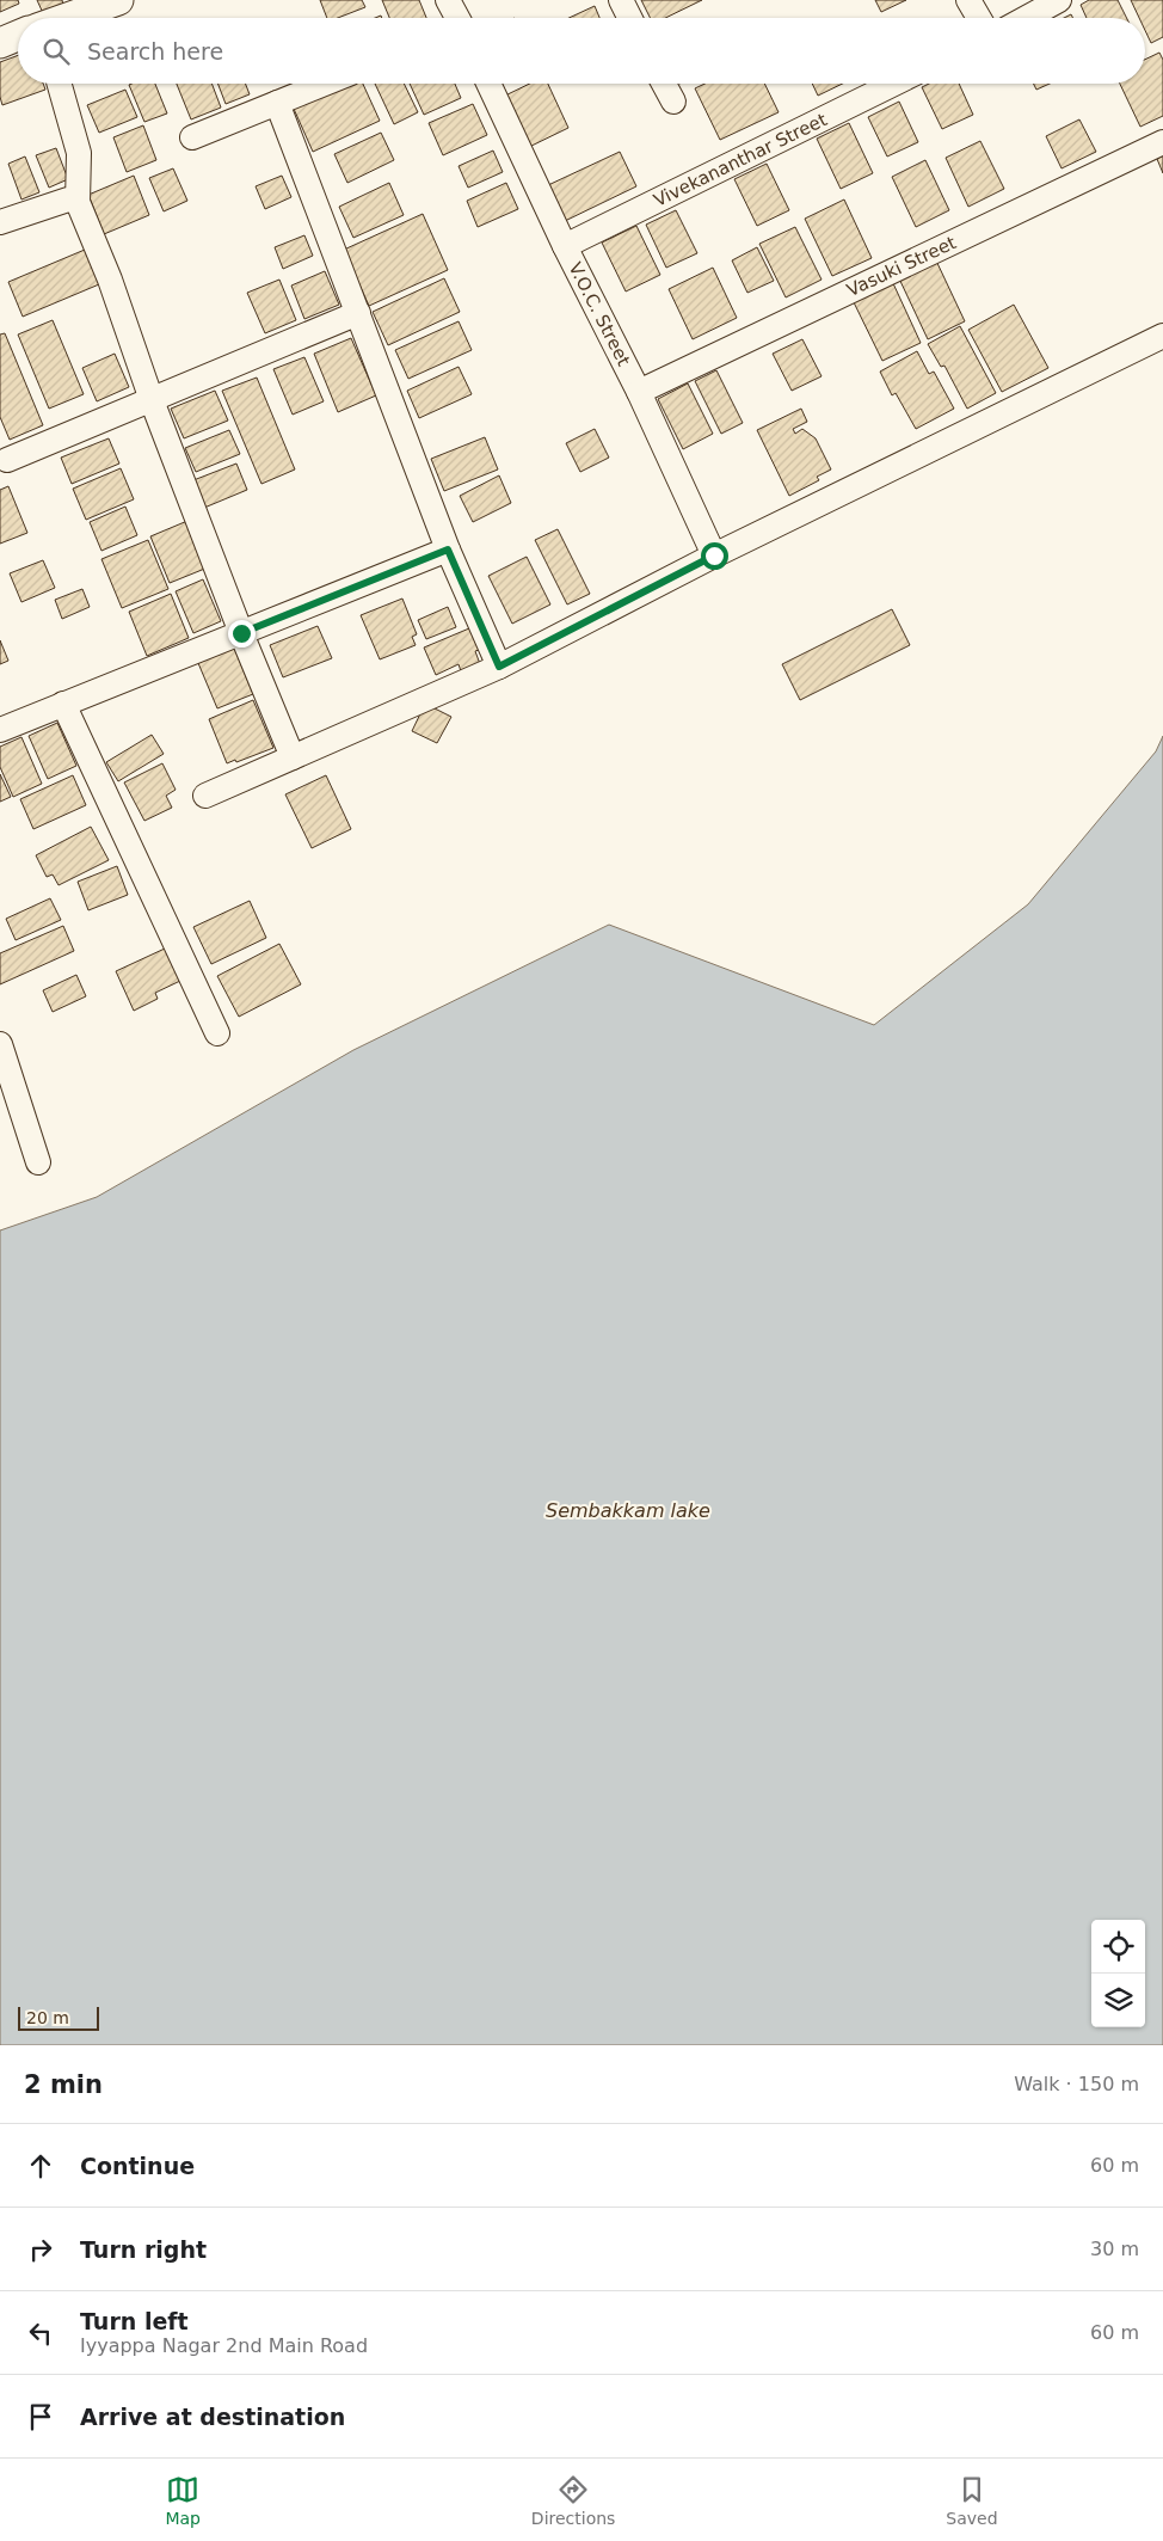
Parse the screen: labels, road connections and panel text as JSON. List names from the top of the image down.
{
  "streets": {
    "street": ["Vivekananthar Street", "Vasuki Street", "V.O.C. Street"]
  },
  "crossings": [
    ["Vivekananthar Street", "V.O.C. Street"],
    ["Vasuki Street", "V.O.C. Street"]
  ],
  "water": ["Sembakkam lake"],
  "scale_bar": "20 m",
  "page": {
    "search": "Search here",
    "scale": "20 m",
    "heading": ["2 min", "Walk · 150 m"],
    "list": [
      ["Continue", "60 m"],
      ["Turn right", "30 m"],
      ["Turn left", "Iyyappa Nagar 2nd Main Road", "60 m"],
      "Arrive at destination"
    ],
    "nav": ["Map", "Directions", "Saved"]
  }
}
